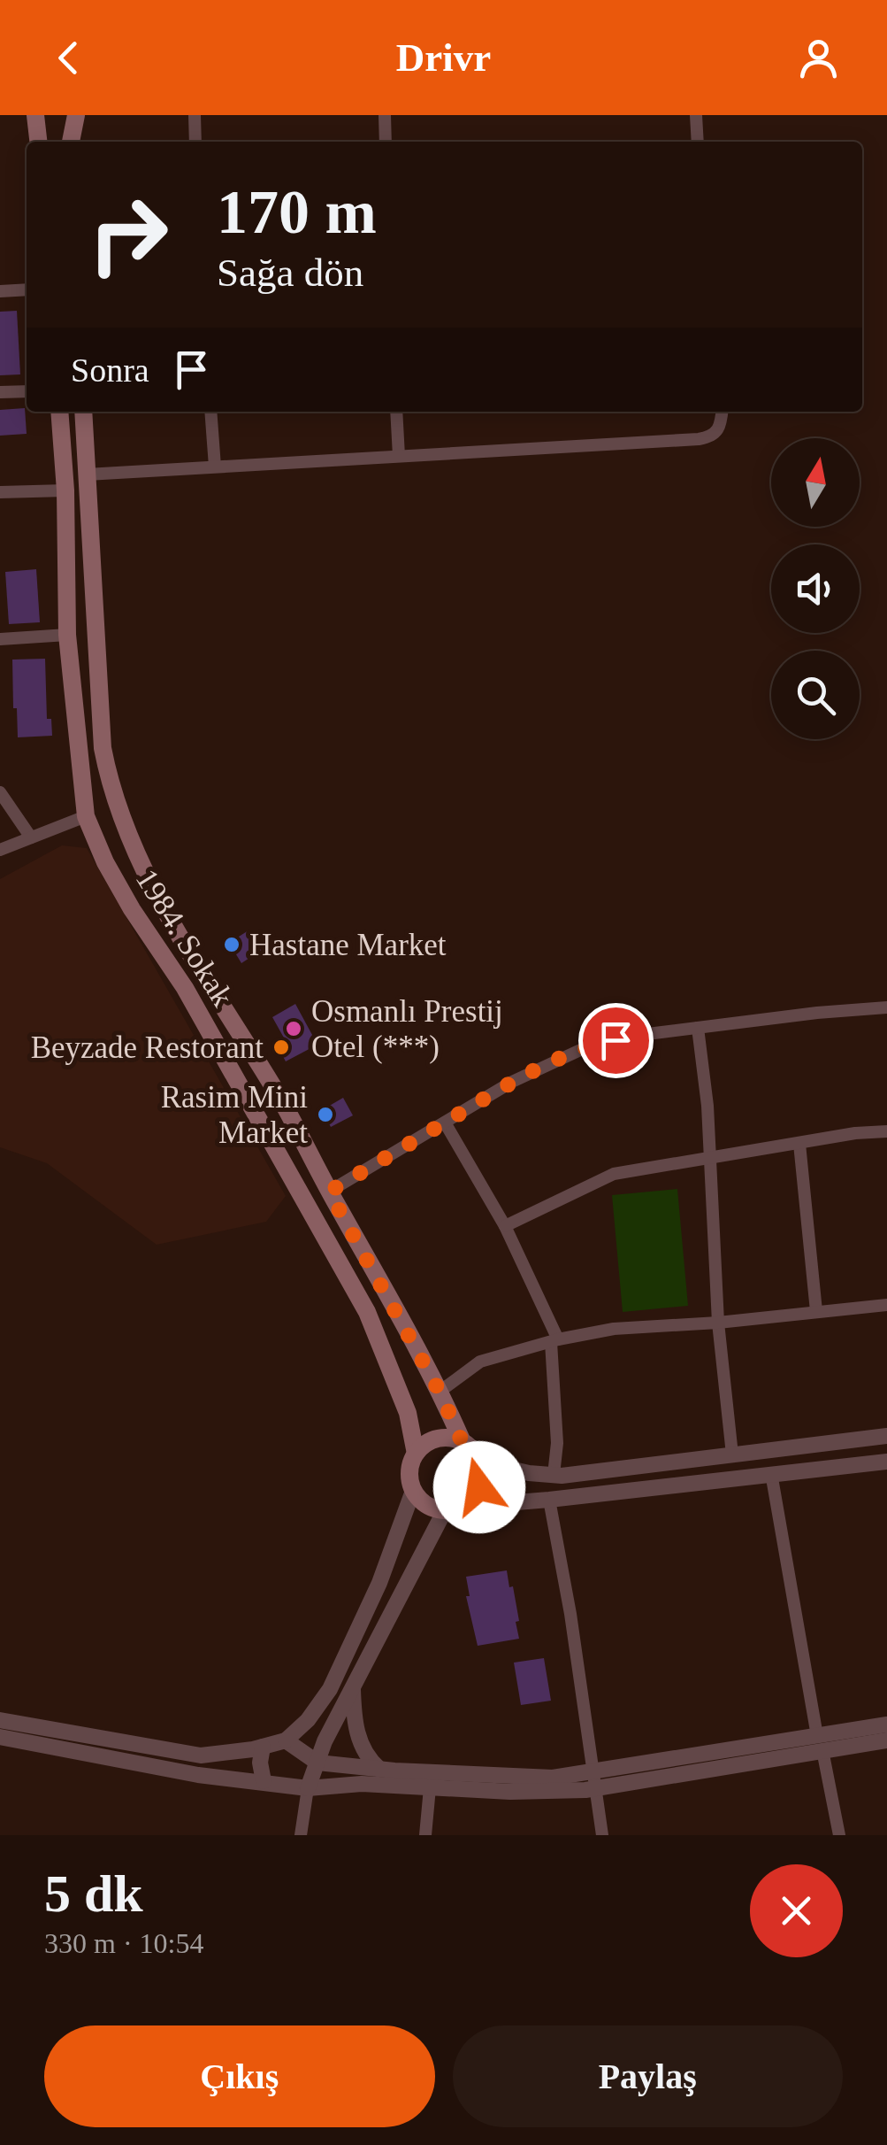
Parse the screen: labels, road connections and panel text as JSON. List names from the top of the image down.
{
  "streets": {
    "main road": ["1984. Sokak"]
  },
  "places": [
    "Hastane Market",
    "Osmanlı Prestij Otel (***)",
    "Beyzade Restorant",
    "Rasim Mini Market"
  ],
  "north": "top",
  "page": {
    "header": "Drivr",
    "turn": ["170 m", "Sağa dön"],
    "then": "Sonra",
    "heading": ["5 dk", "330 m · 10:54"],
    "buttons": ["Çıkış", "Paylaş"]
  }
}
